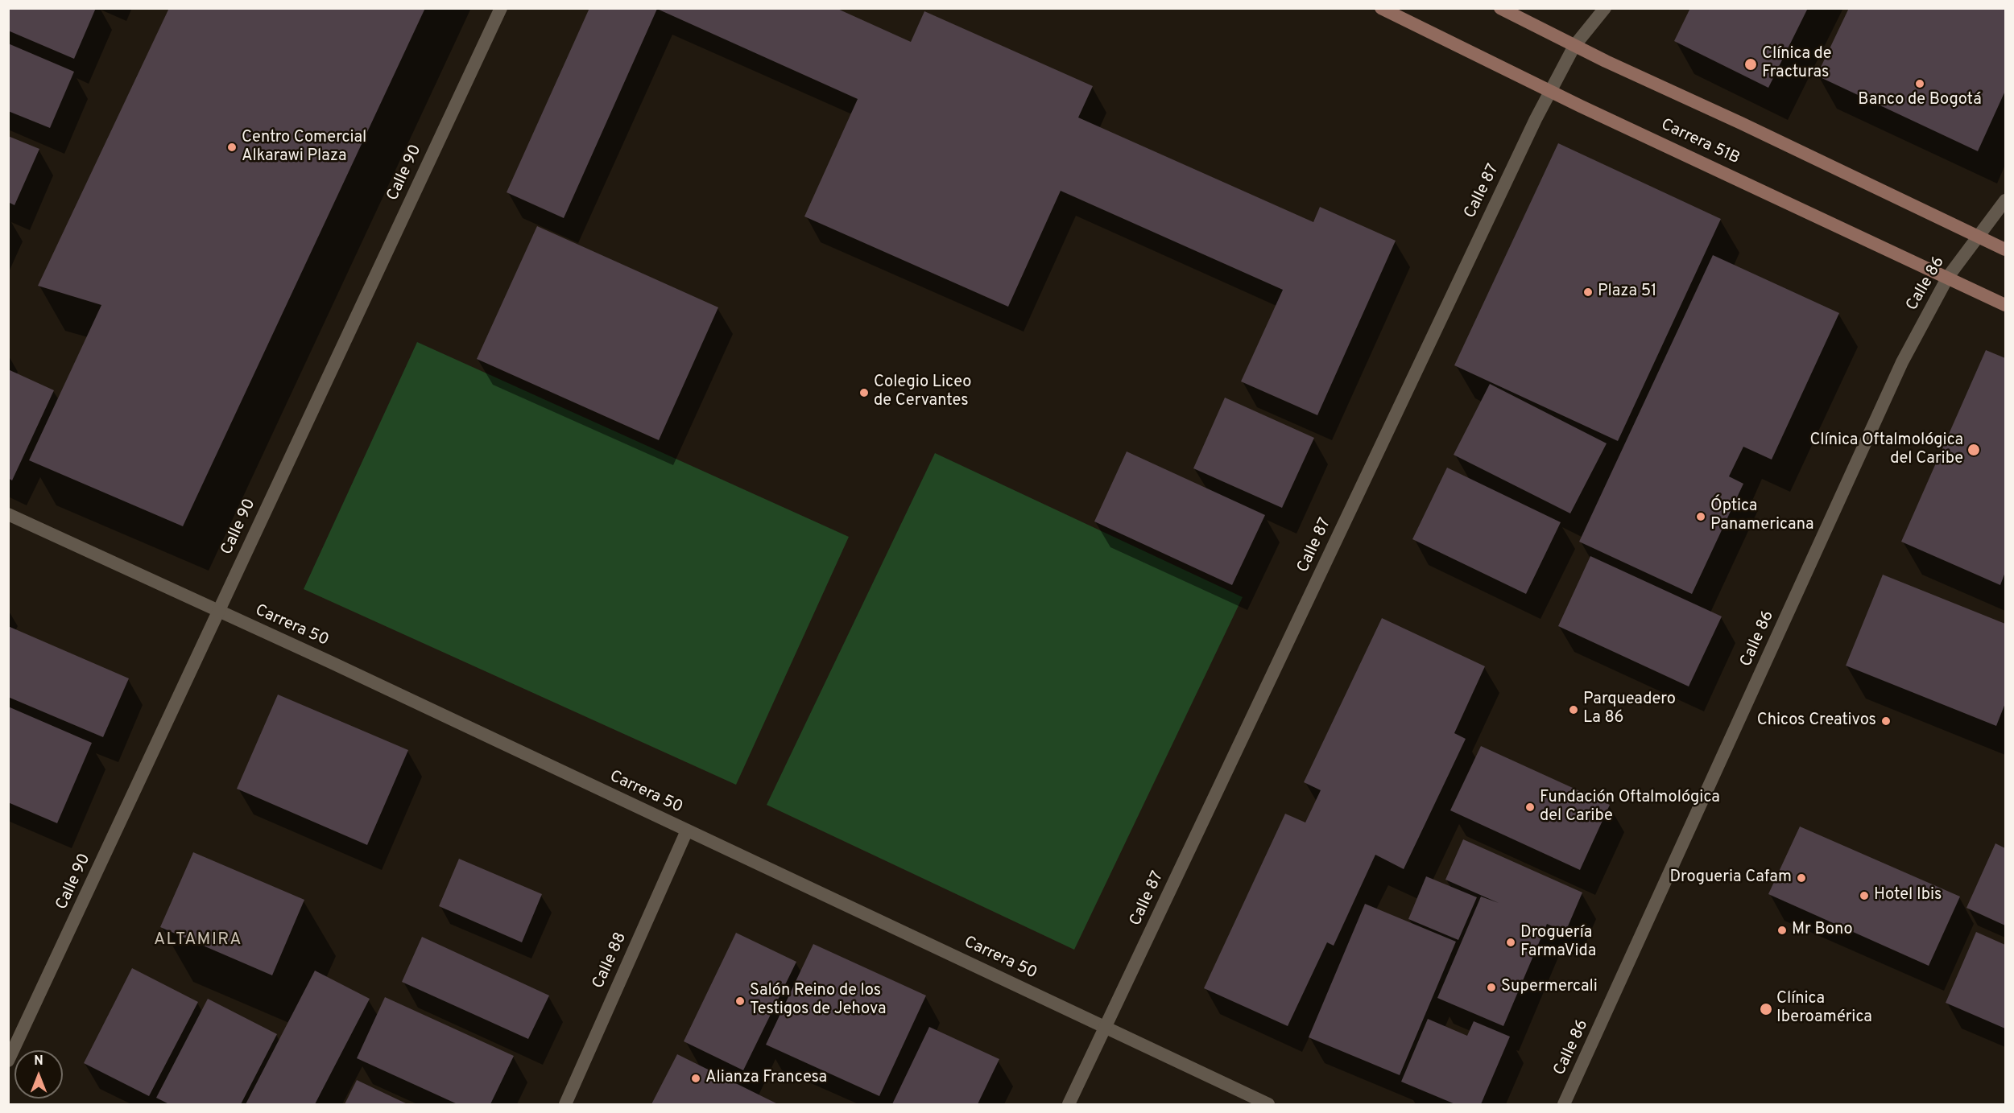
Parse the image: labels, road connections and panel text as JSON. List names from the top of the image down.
{
  "streets": {
    "main road": ["Carrera 51B"],
    "street": [
      "Calle 90",
      "Calle 87",
      "Calle 86",
      "Carrera 50",
      "Calle 88"
    ]
  },
  "crossings": [
    ["Carrera 51B", "Calle 87"],
    ["Carrera 51B", "Calle 86"],
    ["Calle 90", "Carrera 50"],
    ["Calle 87", "Carrera 50"],
    ["Carrera 50", "Calle 88"]
  ],
  "districts": ["ALTAMIRA"],
  "places": [
    "Clínica de Fracturas",
    "Banco de Bogotá",
    "Centro Comercial Alkarawi Plaza",
    "Plaza 51",
    "Colegio Liceo de Cervantes",
    "Clínica Oftalmológica del Caribe",
    "Óptica Panamericana",
    "Parqueadero La 86",
    "Chicos Creativos",
    "Fundación Oftalmológica del Caribe",
    "Drogueria Cafam",
    "Hotel Ibis",
    "Mr Bono",
    "Droguería FarmaVida",
    "Supermercali",
    "Salón Reino de los Testigos de Jehova",
    "Clínica Iberoamérica",
    "Alianza Francesa"
  ],
  "north": "top"
}
